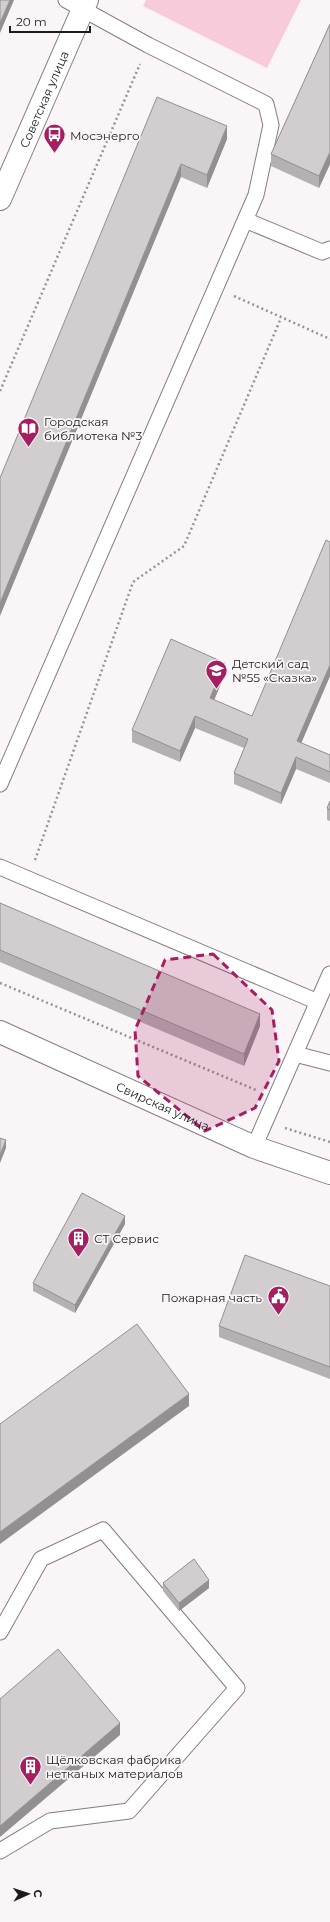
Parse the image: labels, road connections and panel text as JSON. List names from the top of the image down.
{
  "streets": {
    "street": ["Советская улица", "Свирская улица"]
  },
  "places": {
    "bus stop": ["Мосэнерго"],
    "library": ["Городская библиотека №3"],
    "school or university": ["Детский сад №55 «Сказка»"],
    "building": ["СТ Сервис", "Щёлковская фабрика нетканых материалов"],
    "public building": ["Пожарная часть"]
  },
  "scale_bar": "20 m",
  "north": "right"
}
